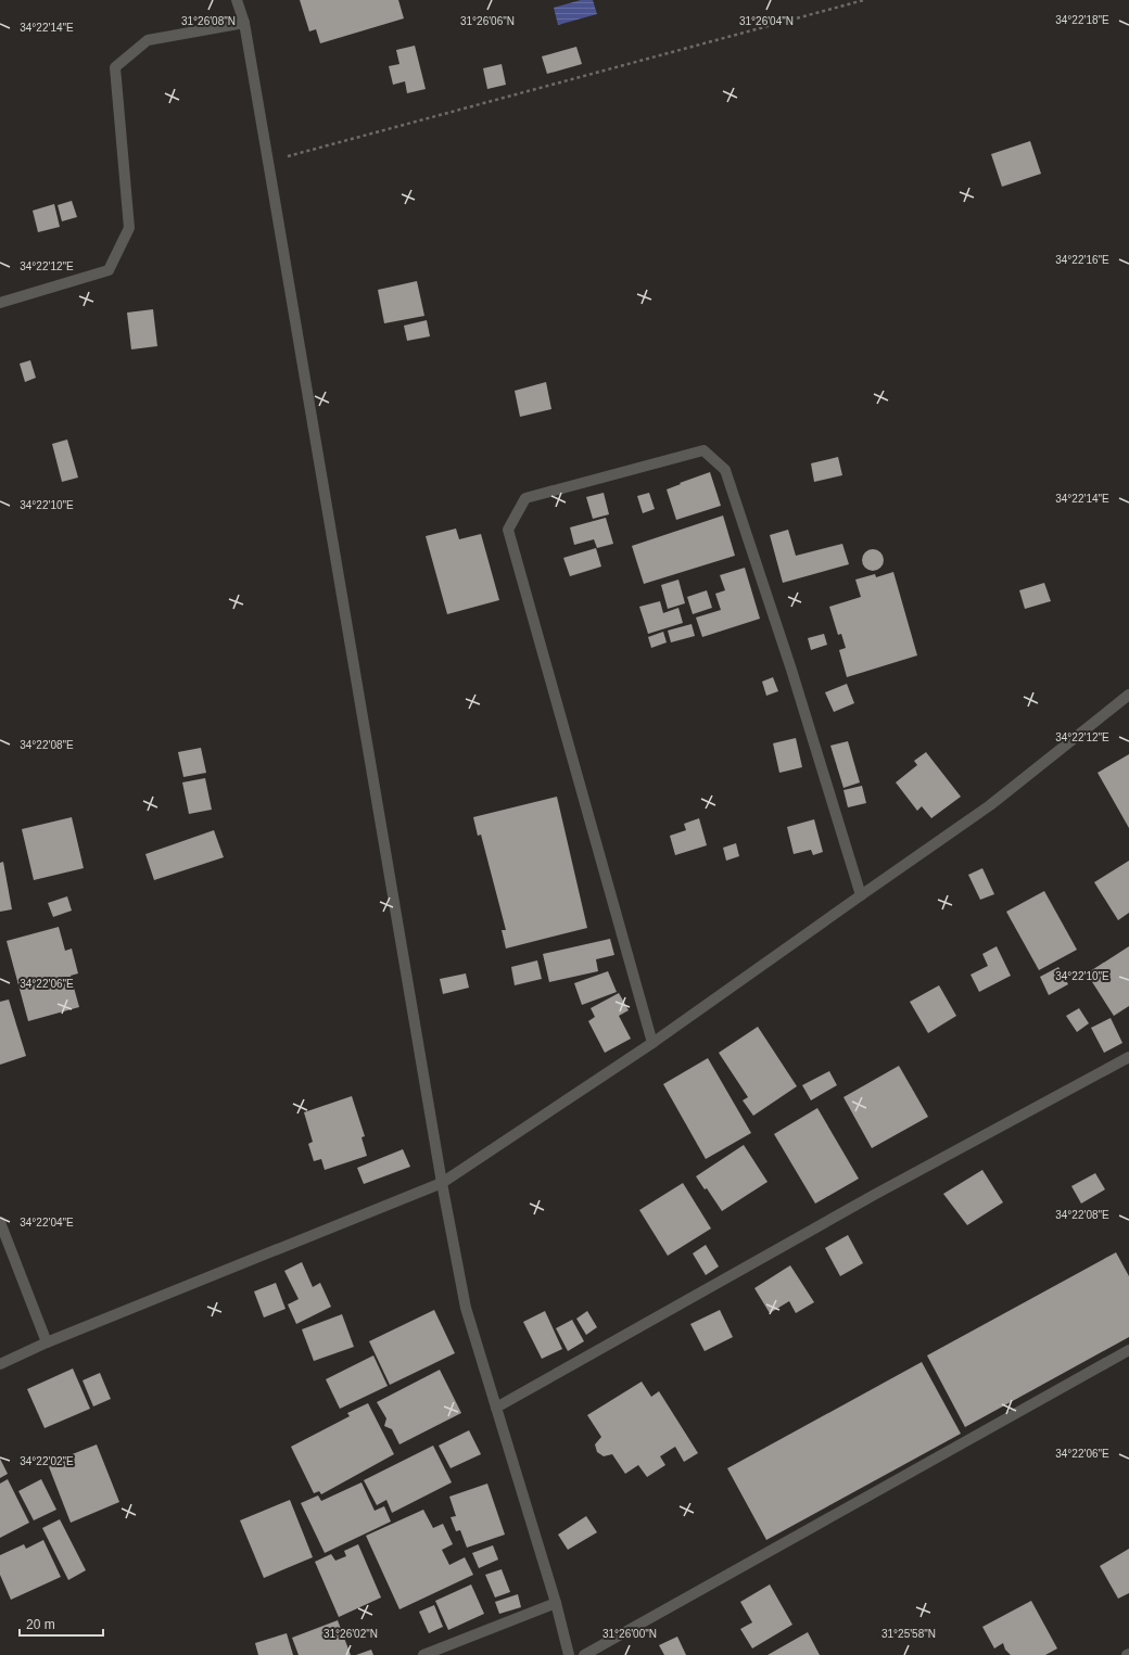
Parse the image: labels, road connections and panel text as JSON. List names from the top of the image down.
{
  "scale_bar": "20 m",
  "coordinates": [
    "34°22'18\"E",
    "31°26'08\"N",
    "31°26'06\"N",
    "31°26'04\"N",
    "34°22'14\"E",
    "34°22'16\"E",
    "34°22'12\"E",
    "34°22'10\"E",
    "34°22'08\"E",
    "34°22'06\"E",
    "34°22'04\"E",
    "34°22'02\"E",
    "31°26'02\"N",
    "31°26'00\"N",
    "31°25'58\"N"
  ]
}
